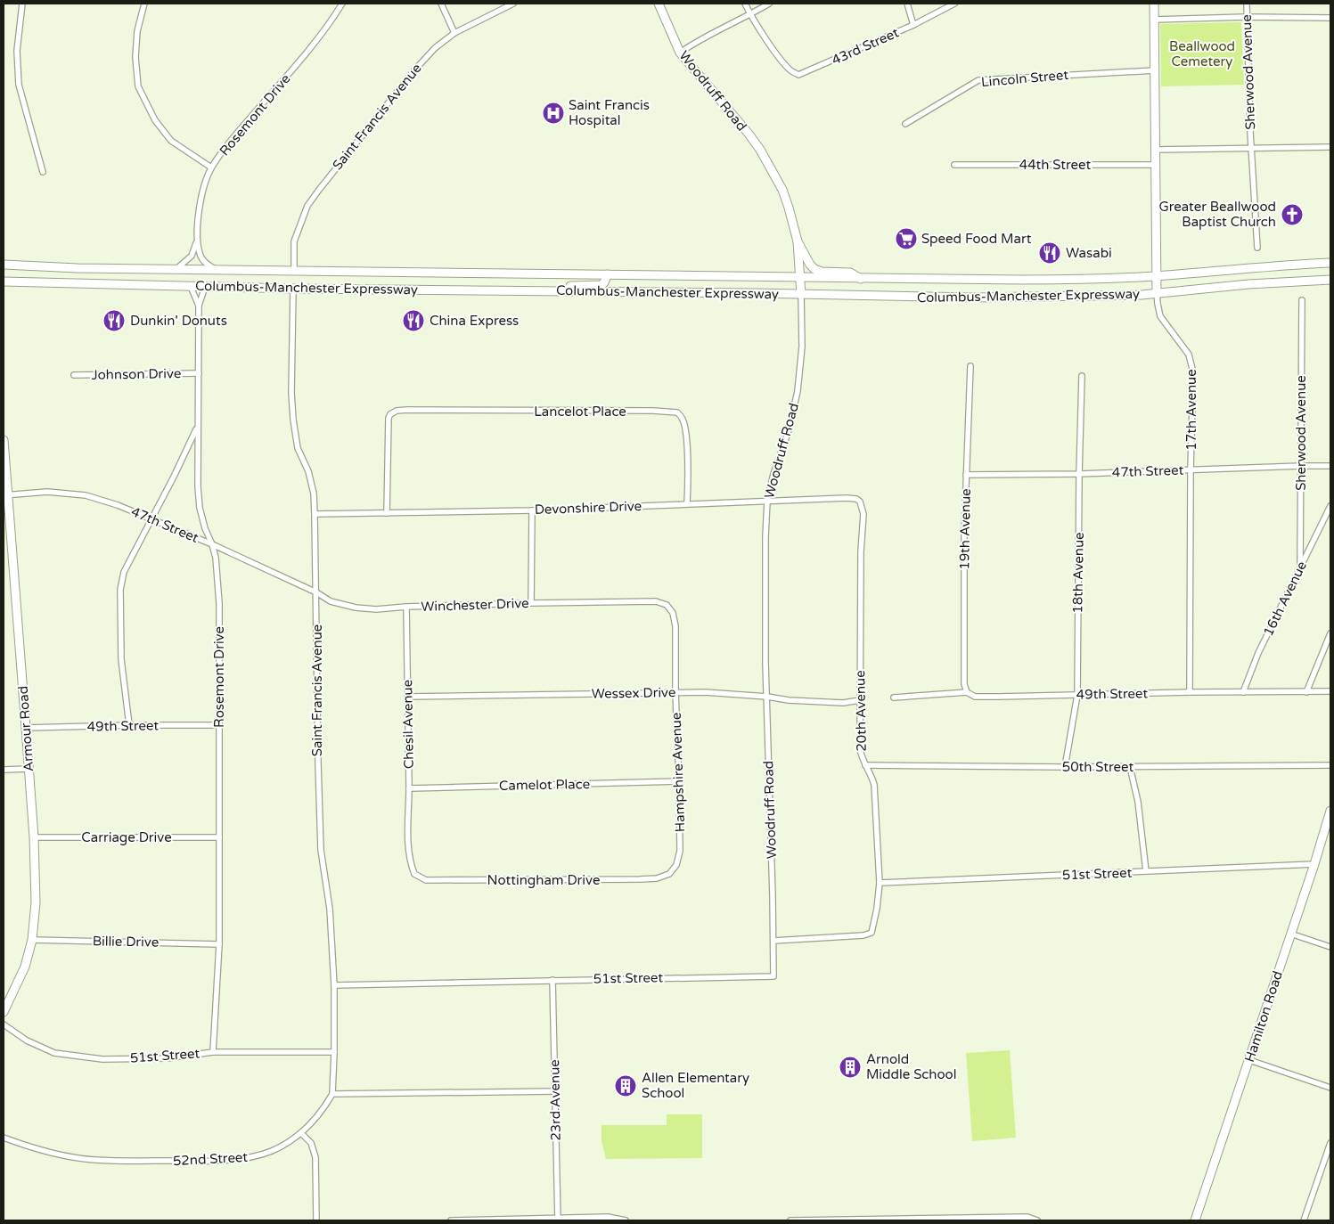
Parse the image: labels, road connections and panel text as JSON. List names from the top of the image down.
{
  "streets": {
    "main road": [
      "Woodruff Road",
      "Columbus-Manchester Expressway",
      "17th Avenue",
      "Armour Road",
      "Hamilton Road"
    ],
    "street": [
      "43rd Street",
      "Sherwood Avenue",
      "Lincoln Street",
      "Rosemont Drive",
      "Saint Francis Avenue",
      "44th Street",
      "Johnson Drive",
      "Lancelot Place",
      "47th Street",
      "Devonshire Drive",
      "19th Avenue",
      "18th Avenue",
      "16th Avenue",
      "Winchester Drive",
      "Wessex Drive",
      "49th Street",
      "20th Avenue",
      "Chesil Avenue",
      "50th Street",
      "Hampshire Avenue",
      "Camelot Place",
      "Carriage Drive",
      "51st Street",
      "Nottingham Drive",
      "Billie Drive",
      "23rd Avenue",
      "52nd Street"
    ]
  },
  "crossings": [
    ["Sherwood Avenue", "47th Street"],
    ["Sherwood Avenue", "16th Avenue"],
    ["Lincoln Street", "17th Avenue"],
    ["Woodruff Road", "Columbus-Manchester Expressway"],
    ["Woodruff Road", "Devonshire Drive"],
    ["Woodruff Road", "Wessex Drive"],
    ["Woodruff Road", "20th Avenue"],
    ["Woodruff Road", "51st Street"],
    ["Rosemont Drive", "Columbus-Manchester Expressway"],
    ["Rosemont Drive", "Johnson Drive"],
    ["Rosemont Drive", "47th Street"],
    ["Rosemont Drive", "49th Street"],
    ["Rosemont Drive", "Carriage Drive"],
    ["Rosemont Drive", "51st Street"],
    ["Rosemont Drive", "Billie Drive"],
    ["Saint Francis Avenue", "Columbus-Manchester Expressway"],
    ["Saint Francis Avenue", "47th Street"],
    ["Saint Francis Avenue", "Devonshire Drive"],
    ["Saint Francis Avenue", "Winchester Drive"],
    ["Saint Francis Avenue", "51st Street"],
    ["Saint Francis Avenue", "52nd Street"],
    ["44th Street", "17th Avenue"],
    ["Columbus-Manchester Expressway", "17th Avenue"],
    ["17th Avenue", "47th Street"],
    ["17th Avenue", "49th Street"],
    ["Lancelot Place", "Devonshire Drive"],
    ["47th Street", "19th Avenue"],
    ["47th Street", "18th Avenue"],
    ["47th Street", "Winchester Drive"],
    ["47th Street", "Armour Road"],
    ["Devonshire Drive", "20th Avenue"],
    ["19th Avenue", "49th Street"],
    ["18th Avenue", "49th Street"],
    ["18th Avenue", "50th Street"],
    ["16th Avenue", "49th Street"],
    ["Winchester Drive", "Chesil Avenue"],
    ["Winchester Drive", "Hampshire Avenue"],
    ["Wessex Drive", "20th Avenue"],
    ["Wessex Drive", "Chesil Avenue"],
    ["Wessex Drive", "Hampshire Avenue"],
    ["49th Street", "Armour Road"],
    ["20th Avenue", "50th Street"],
    ["20th Avenue", "51st Street"],
    ["Chesil Avenue", "Camelot Place"],
    ["Chesil Avenue", "Nottingham Drive"],
    ["Armour Road", "Carriage Drive"],
    ["Armour Road", "Billie Drive"],
    ["Hampshire Avenue", "Camelot Place"],
    ["Hampshire Avenue", "Nottingham Drive"],
    ["51st Street", "Hamilton Road"],
    ["51st Street", "23rd Avenue"]
  ],
  "parks": ["Beallwood Cemetery"],
  "places": {
    "hospital": ["Saint Francis Hospital"],
    "church": ["Greater Beallwood Baptist Church"],
    "supermarket": ["Speed Food Mart"],
    "restaurant": ["Wasabi", "Dunkin' Donuts", "China Express"],
    "building": ["Arnold Middle School", "Allen Elementary School"]
  }
}
